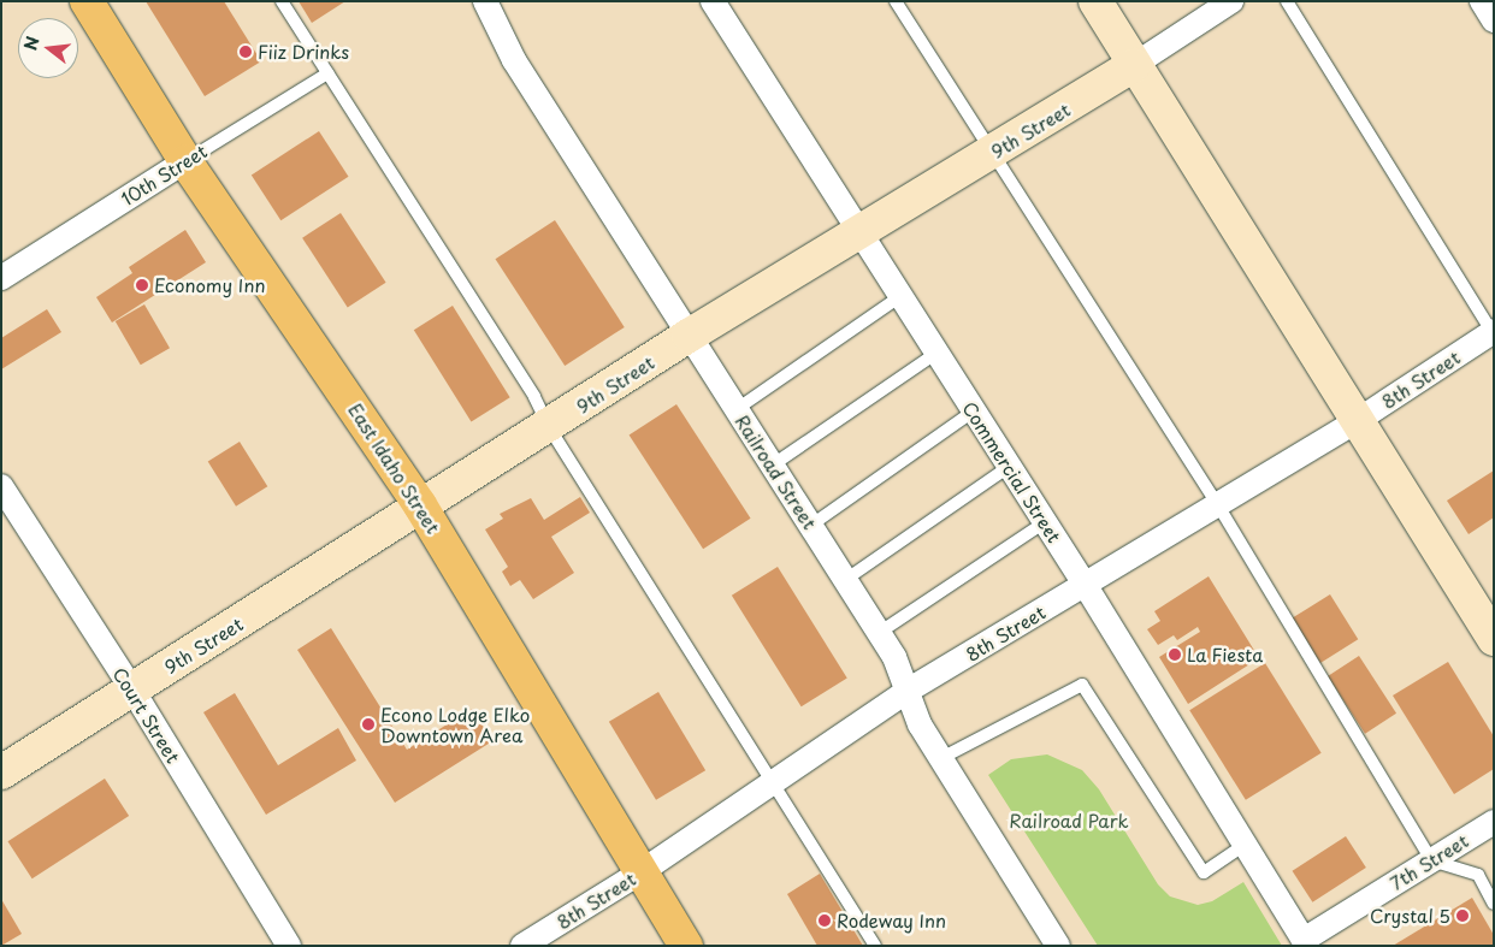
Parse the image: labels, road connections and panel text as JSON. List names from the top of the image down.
{
  "streets": {
    "main road": ["East Idaho Street"],
    "street": [
      "9th Street",
      "10th Street",
      "8th Street",
      "Railroad Street",
      "Commercial Street",
      "Court Street",
      "7th Street"
    ]
  },
  "crossings": [
    ["9th Street", "East Idaho Street"],
    ["9th Street", "Railroad Street"],
    ["9th Street", "Commercial Street"],
    ["9th Street", "Court Street"],
    ["10th Street", "East Idaho Street"],
    ["8th Street", "East Idaho Street"],
    ["8th Street", "Railroad Street"],
    ["8th Street", "Commercial Street"],
    ["Commercial Street", "7th Street"]
  ],
  "parks": ["Railroad Park"],
  "places": [
    "Fiiz Drinks",
    "Economy Inn",
    "La Fiesta",
    "Econo Lodge Elko Downtown Area",
    "Crystal 5",
    "Rodeway Inn"
  ],
  "north": "left"
}
